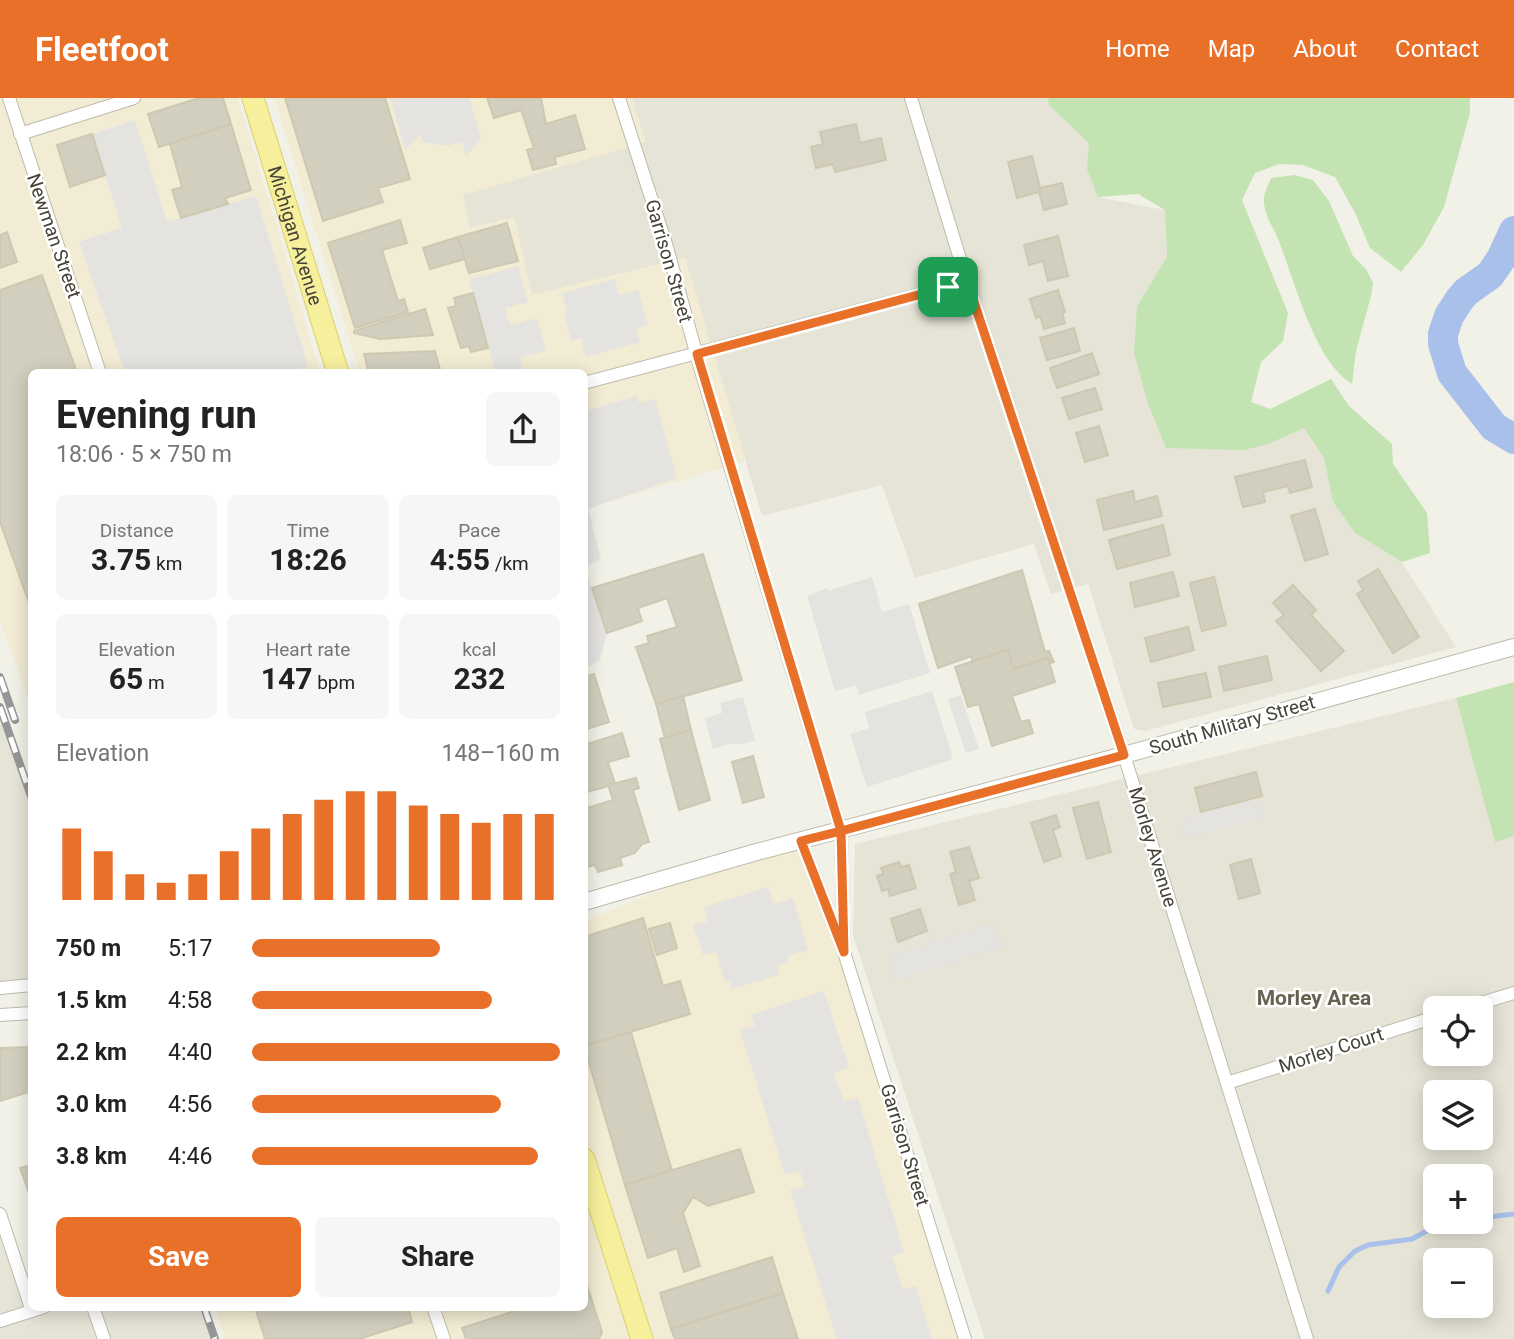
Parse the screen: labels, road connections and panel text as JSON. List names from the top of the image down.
{
  "streets": {
    "main road": ["Michigan Avenue"],
    "street": [
      "Newman Street",
      "Garrison Street",
      "South Military Street",
      "Morley Avenue",
      "Morley Court"
    ]
  },
  "crossings": [
    ["Garrison Street", "South Military Street"],
    ["South Military Street", "Morley Avenue"],
    ["Morley Avenue", "Morley Court"]
  ],
  "districts": ["Morley Area"],
  "page": {
    "header": "Fleetfoot",
    "nav": [
      "Home",
      "Map",
      "About",
      "Contact"
    ],
    "heading": ["Evening run", "18:06 · 5 × 750 m"],
    "stats": [
      ["Distance", "3.75 km"],
      ["Time", "18:26"],
      ["Pace", "4:55 /km"],
      ["Elevation", "65 m"],
      ["Heart rate", "147 bpm"],
      ["kcal", "232"]
    ],
    "chart": ["Elevation", "148–160 m"],
    "list": [
      {
        "name": "750 m",
        "note": "5:17"
      },
      {
        "name": "1.5 km",
        "note": "4:58"
      },
      {
        "name": "2.2 km",
        "note": "4:40"
      },
      {
        "name": "3.0 km",
        "note": "4:56"
      },
      {
        "name": "3.8 km",
        "note": "4:46"
      }
    ],
    "map_buttons": ["+", "−"],
    "buttons": ["Save", "Share"]
  }
}
